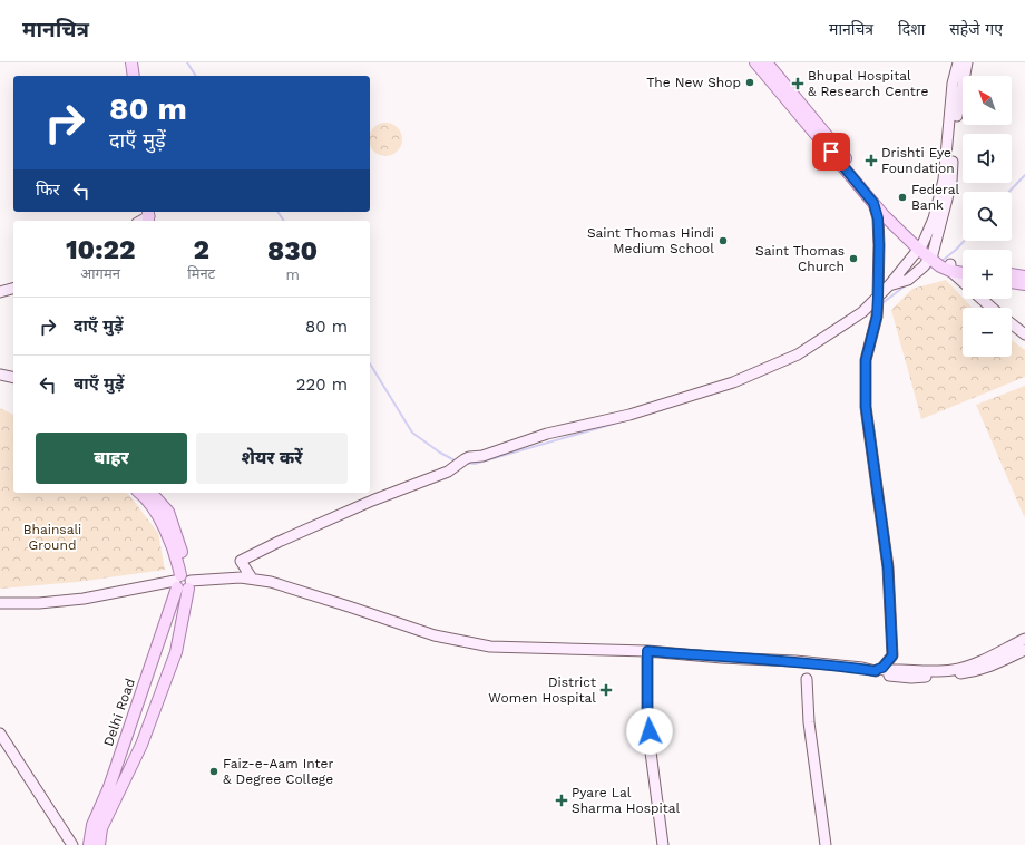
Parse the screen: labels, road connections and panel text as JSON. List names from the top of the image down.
{
  "streets": {
    "main road": ["Delhi Road"]
  },
  "parks": ["Bhainsali Ground"],
  "places": {
    "other": [
      "The New Shop",
      "Federal Bank",
      "Saint Thomas Hindi Medium School",
      "Saint Thomas Church",
      "Faiz-e-Aam Inter & Degree College"
    ],
    "health": [
      "Bhupal Hospital & Research Centre",
      "Drishti Eye Foundation",
      "District Women Hospital",
      "Pyare Lal Sharma Hospital"
    ]
  },
  "north": "top left",
  "page": {
    "header": "मानचित्र",
    "nav": ["मानचित्र", "दिशा", "सहेजे गए"],
    "map_buttons": ["+", "−"],
    "turn": ["80 m", "दाएँ मुड़ें"],
    "then": "फिर",
    "eta": [
      "10:22",
      "आगमन",
      "2",
      "मिनट",
      "830",
      "m"
    ],
    "list": [
      {
        "name": "दाएँ मुड़ें",
        "value": "80 m"
      },
      {
        "name": "बाएँ मुड़ें",
        "value": "220 m"
      }
    ],
    "buttons": ["बाहर", "शेयर करें"]
  }
}
